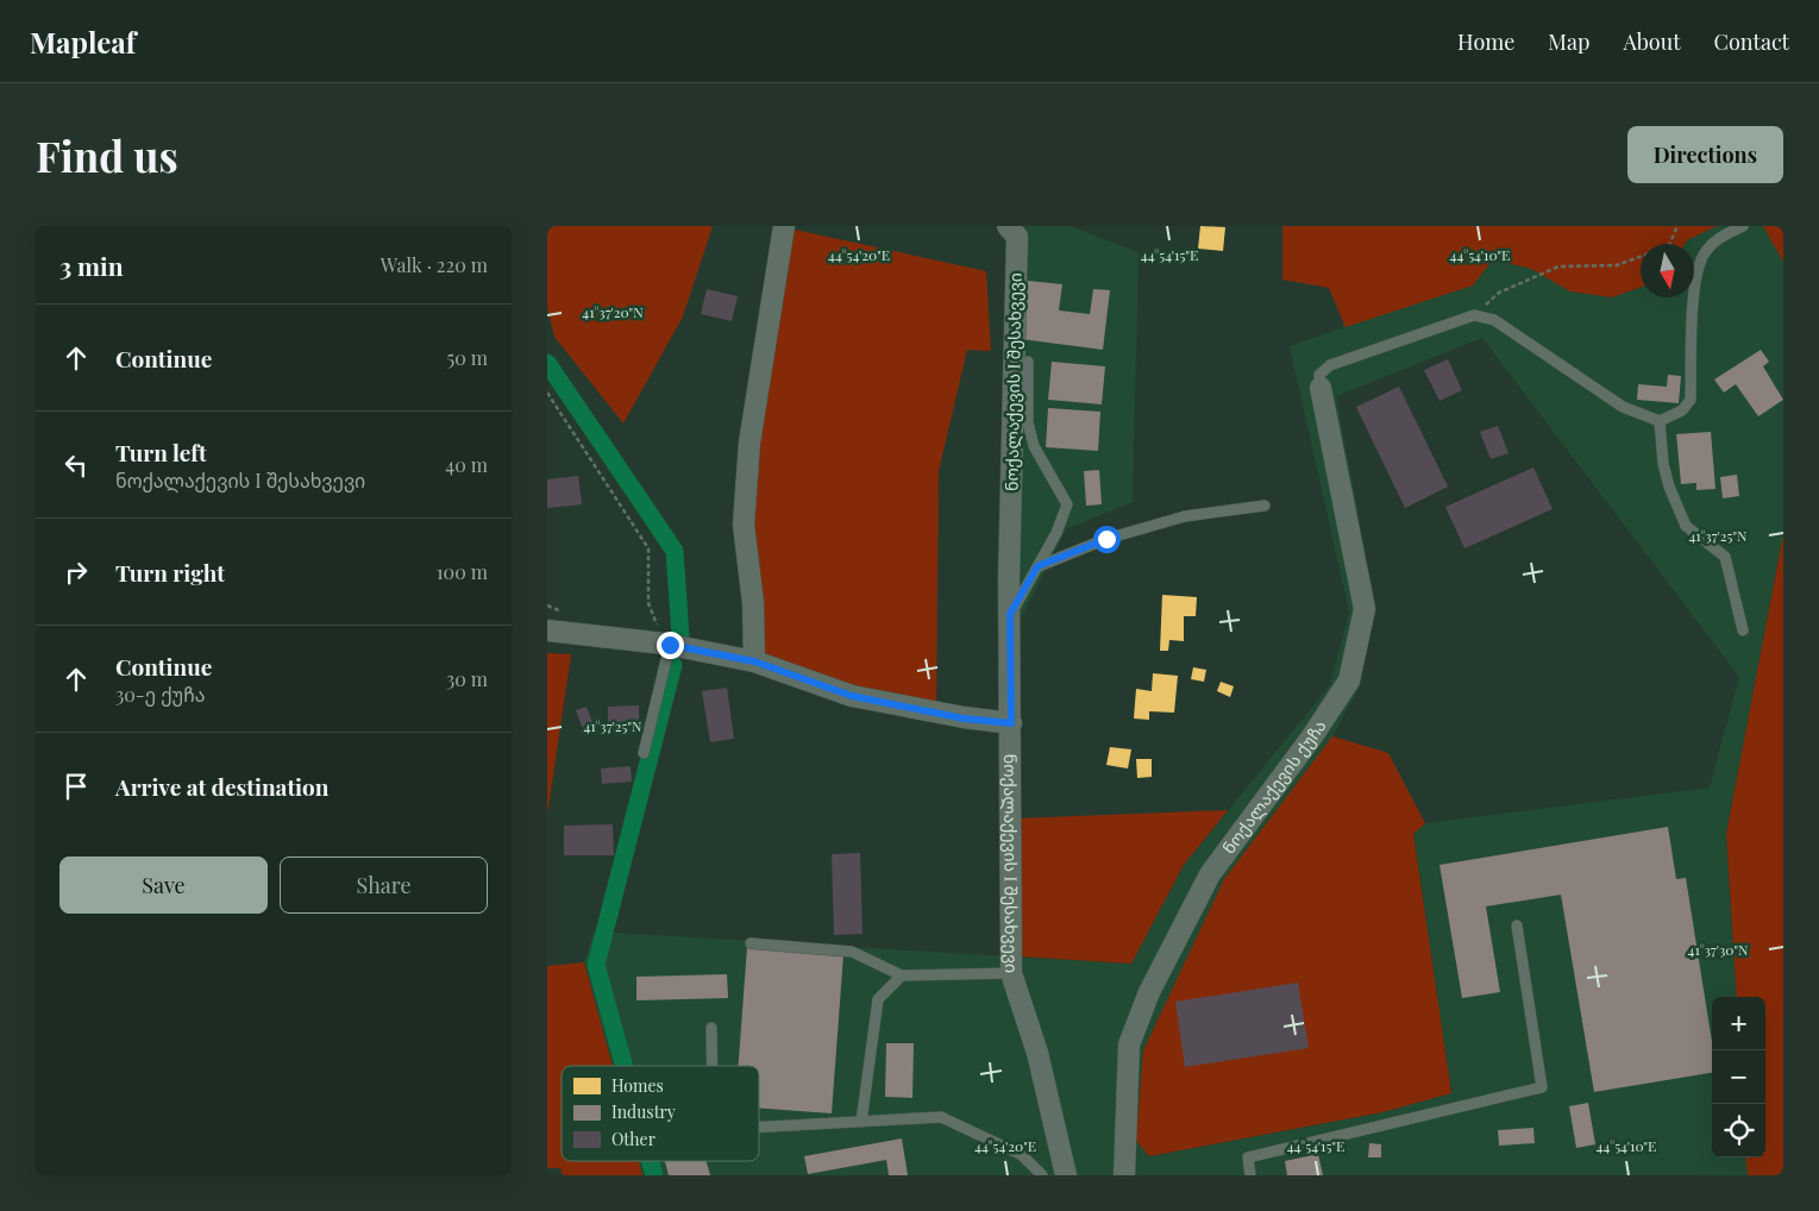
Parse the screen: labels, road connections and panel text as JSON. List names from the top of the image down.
{
  "streets": {
    "street": ["ნოქალაქევის I შესახვევი", "ნოქალაქევის ქუჩა"]
  },
  "legend": ["Homes", "Industry", "Other"],
  "north": "bottom",
  "page": {
    "header": "Mapleaf",
    "nav": [
      "Home",
      "Map",
      "About",
      "Contact"
    ],
    "buttons": [
      "Directions",
      ["Save", "Share"]
    ],
    "title": "Find us",
    "heading": ["3 min", "Walk · 220 m"],
    "list": [
      ["Continue", "50 m"],
      ["Turn left", "ნოქალაქევის I შესახვევი", "40 m"],
      ["Turn right", "100 m"],
      ["Continue", "30-ე ქუჩა", "30 m"],
      "Arrive at destination"
    ],
    "map_buttons": ["+", "−"]
  },
  "coordinates": [
    "44°54'20\"E",
    "44°54'15\"E",
    "44°54'10\"E",
    "41°37'20\"N",
    "41°37'25\"N",
    "41°37'30\"N"
  ]
}
